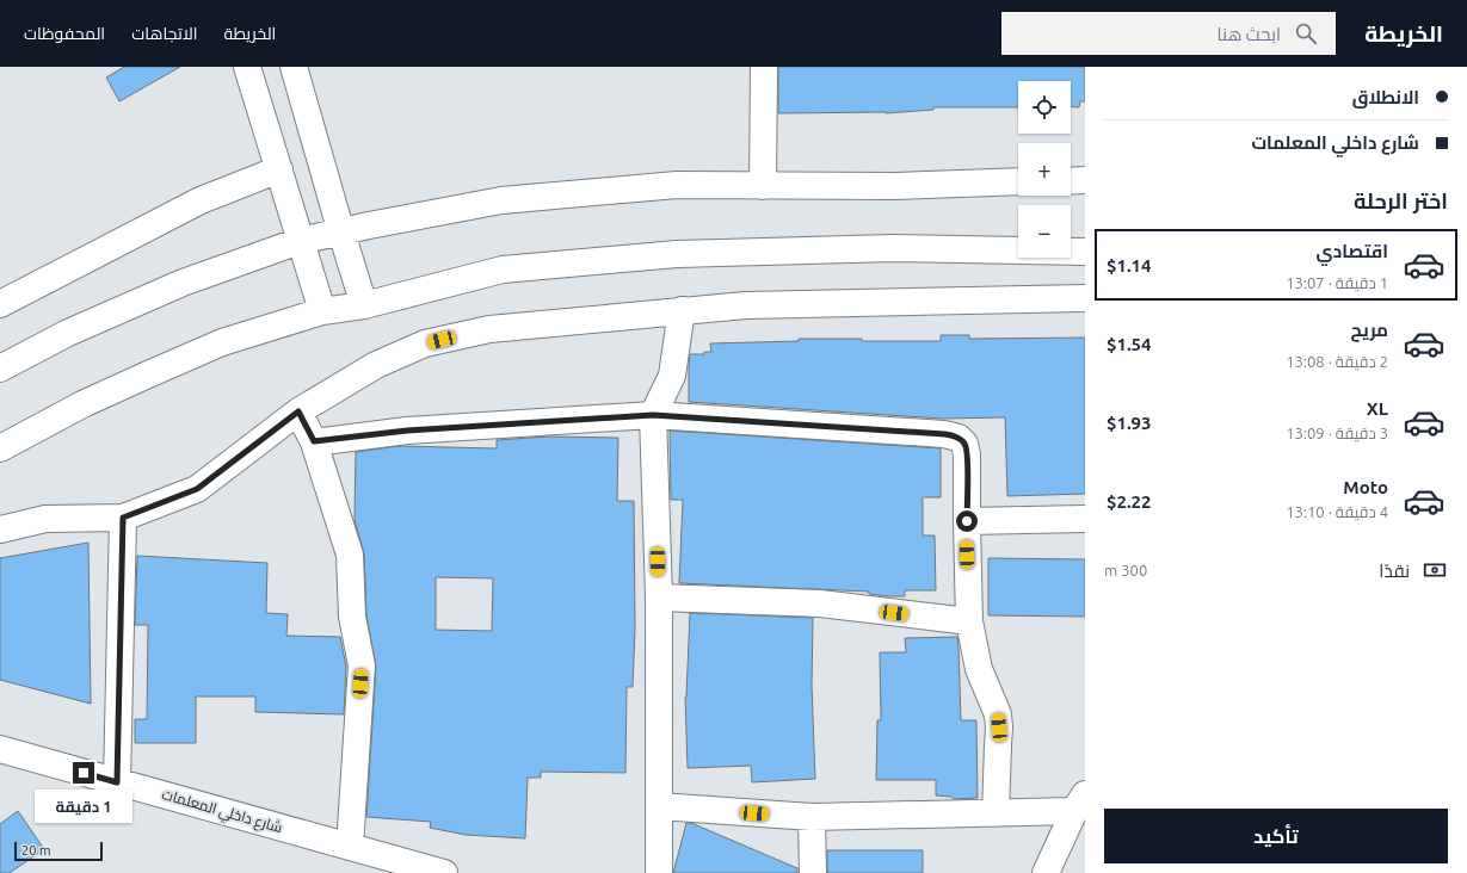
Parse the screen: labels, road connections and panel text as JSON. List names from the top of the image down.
{
  "streets": {
    "street": ["شارع داخلي المعلمات"]
  },
  "scale_bar": "20 m",
  "page": {
    "header": "الخريطة",
    "search": "ابحث هنا",
    "nav": ["الخريطة", "الاتجاهات", "المحفوظات"],
    "banner": ["الانطلاق", "شارع داخلي المعلمات"],
    "map_buttons": ["+", "−"],
    "heading": "اختر الرحلة",
    "list": [
      {
        "name": "اقتصادي",
        "note": "1 دقيقة · 13:07",
        "value": "$1.14"
      },
      {
        "name": "مريح",
        "note": "2 دقيقة · 13:08",
        "value": "$1.54"
      },
      {
        "name": "XL",
        "note": "3 دقيقة · 13:09",
        "value": "$1.93"
      },
      {
        "name": "Moto",
        "note": "4 دقيقة · 13:10",
        "value": "$2.22"
      }
    ],
    "pay": ["نقدًا", "300 m"],
    "bubble": "1 دقيقة",
    "buttons": "تأكيد",
    "scale": "20 m"
  }
}
